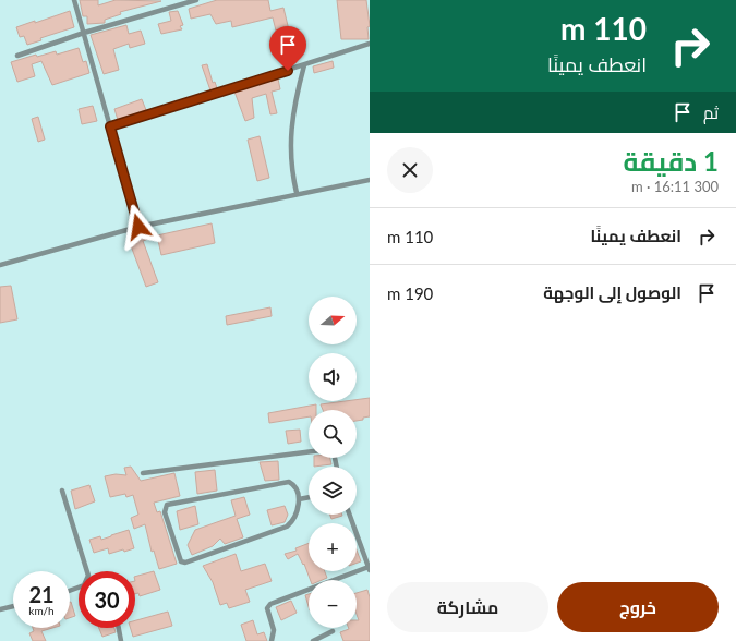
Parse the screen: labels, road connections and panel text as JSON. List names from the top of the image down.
{
  "north": "right",
  "page": {
    "turn": ["110 m", "انعطف يمينًا"],
    "then": "ثم",
    "heading": ["1 دقيقة", "300 m · 16:11"],
    "list": [
      {
        "name": "انعطف يمينًا",
        "value": "110 m"
      },
      {
        "name": "الوصول إلى الوجهة",
        "value": "190 m"
      }
    ],
    "map_buttons": ["+", "−"],
    "speed": "21 km/h",
    "limit": "30",
    "buttons": ["خروج", "مشاركة"]
  }
}
